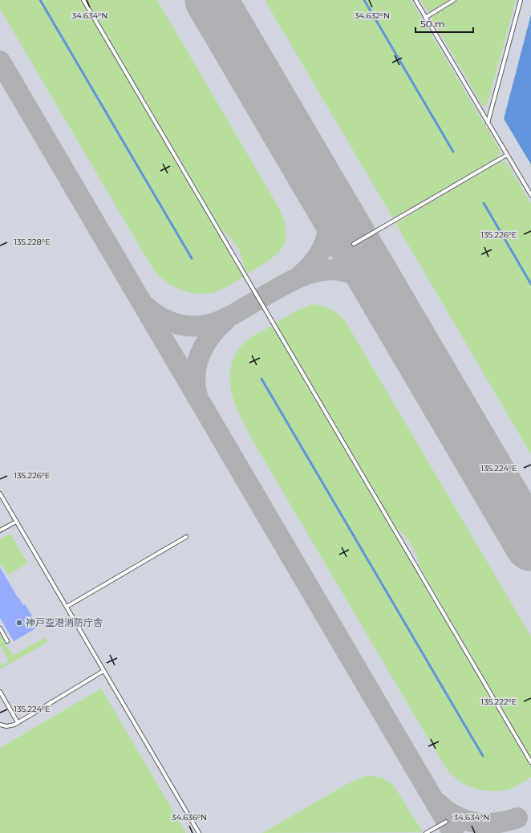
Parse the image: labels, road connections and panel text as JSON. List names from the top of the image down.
{
  "places": ["神戸空港消防庁舎"],
  "scale_bar": "50 m",
  "coordinates": [
    "34.634°N",
    "34.632°N",
    "135.226°E",
    "135.228°E",
    "135.224°E",
    "135.222°E",
    "34.636°N"
  ]
}
